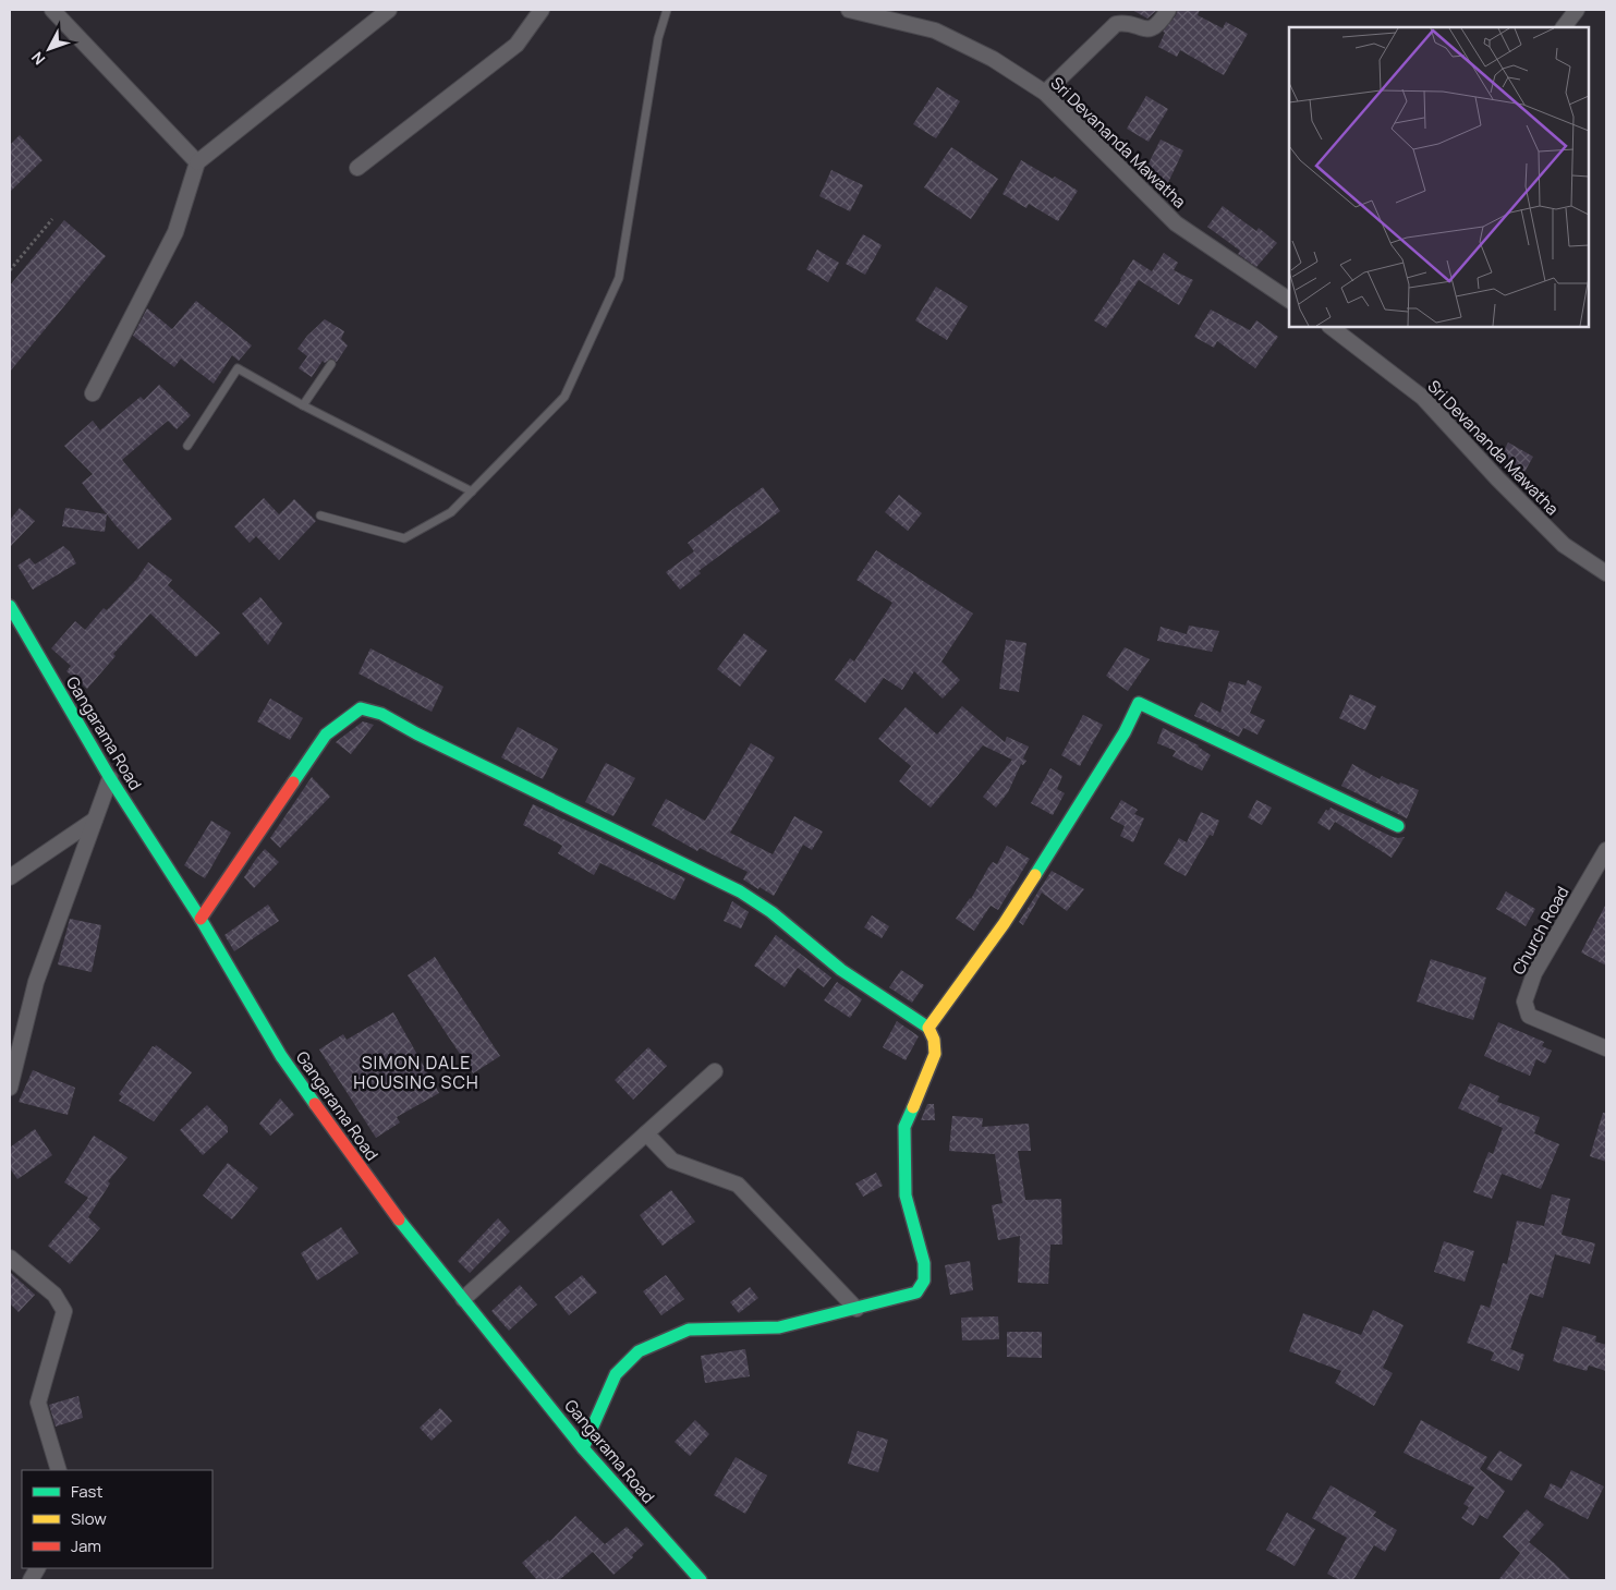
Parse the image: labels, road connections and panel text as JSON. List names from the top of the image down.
{
  "streets": {
    "street": ["Sri Devananda Mawatha", "Gangarama Road", "Church Road"]
  },
  "districts": ["SIMON DALE HOUSING SCH"],
  "legend": ["Fast", "Slow", "Jam"],
  "north": "bottom left"
}
